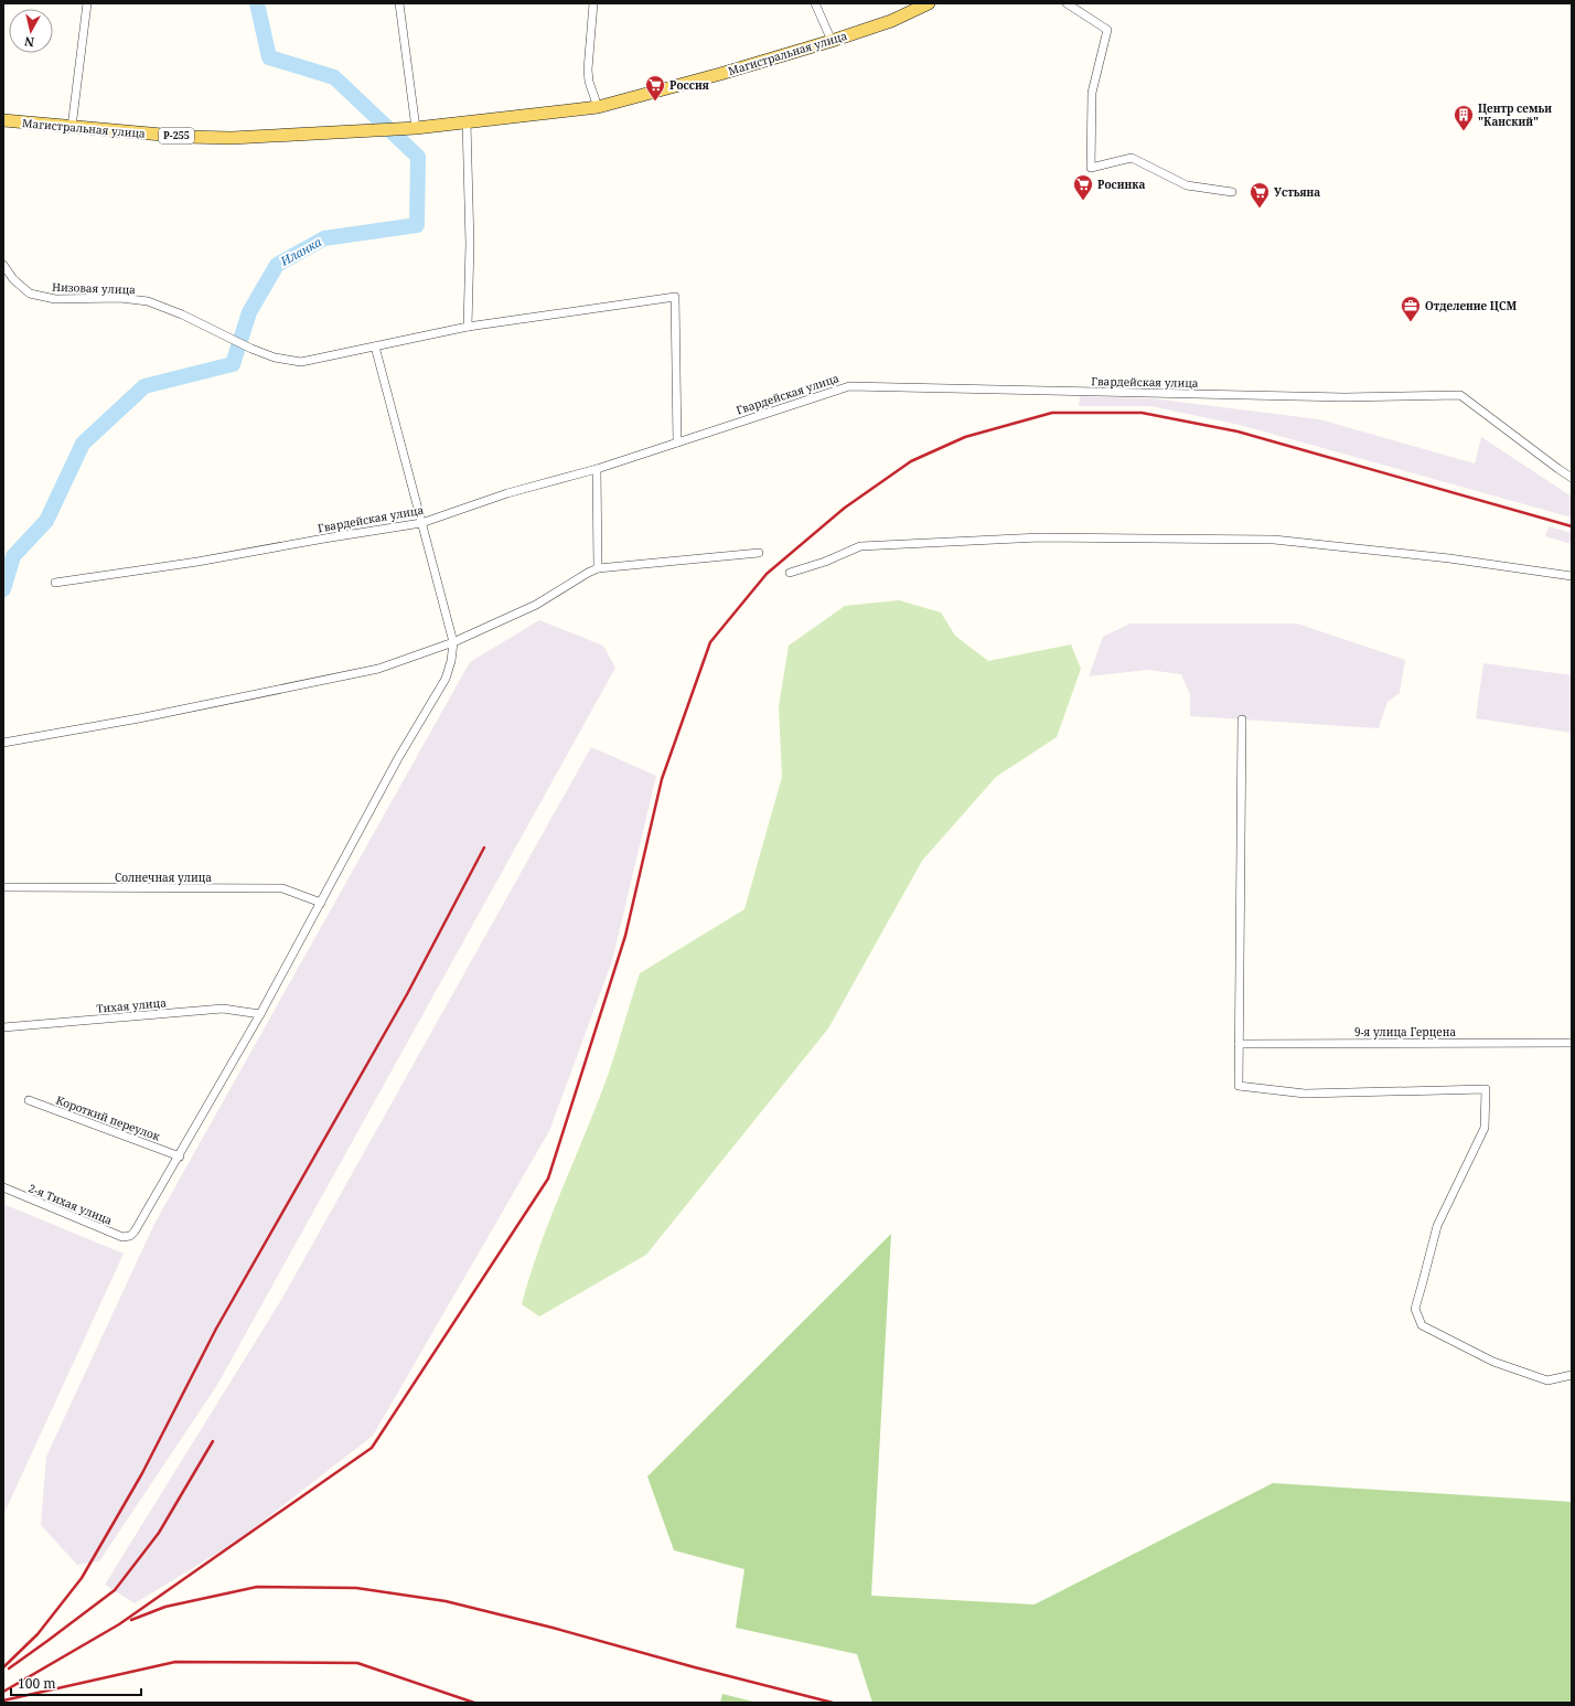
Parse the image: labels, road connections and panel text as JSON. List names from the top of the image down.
{
  "streets": {
    "main road": ["Магистральная улица", "Р-255"],
    "street": [
      "Низовая улица",
      "Гвардейская улица",
      "Солнечная улица",
      "Тихая улица",
      "9-я улица Герцена",
      "Короткий переулок",
      "2-я Тихая улица"
    ]
  },
  "crossings": [
    ["Низовая улица", "Гвардейская улица"],
    ["Короткий переулок", "2-я Тихая улица"]
  ],
  "water": ["Иланка"],
  "places": {
    "supermarket": ["Россия", "Росинка", "Устьяна"],
    "building": ["Центр семьи \"Канский\""],
    "office": ["Отделение ЦСМ"]
  },
  "scale_bar": "100 m",
  "north": "bottom"
}
